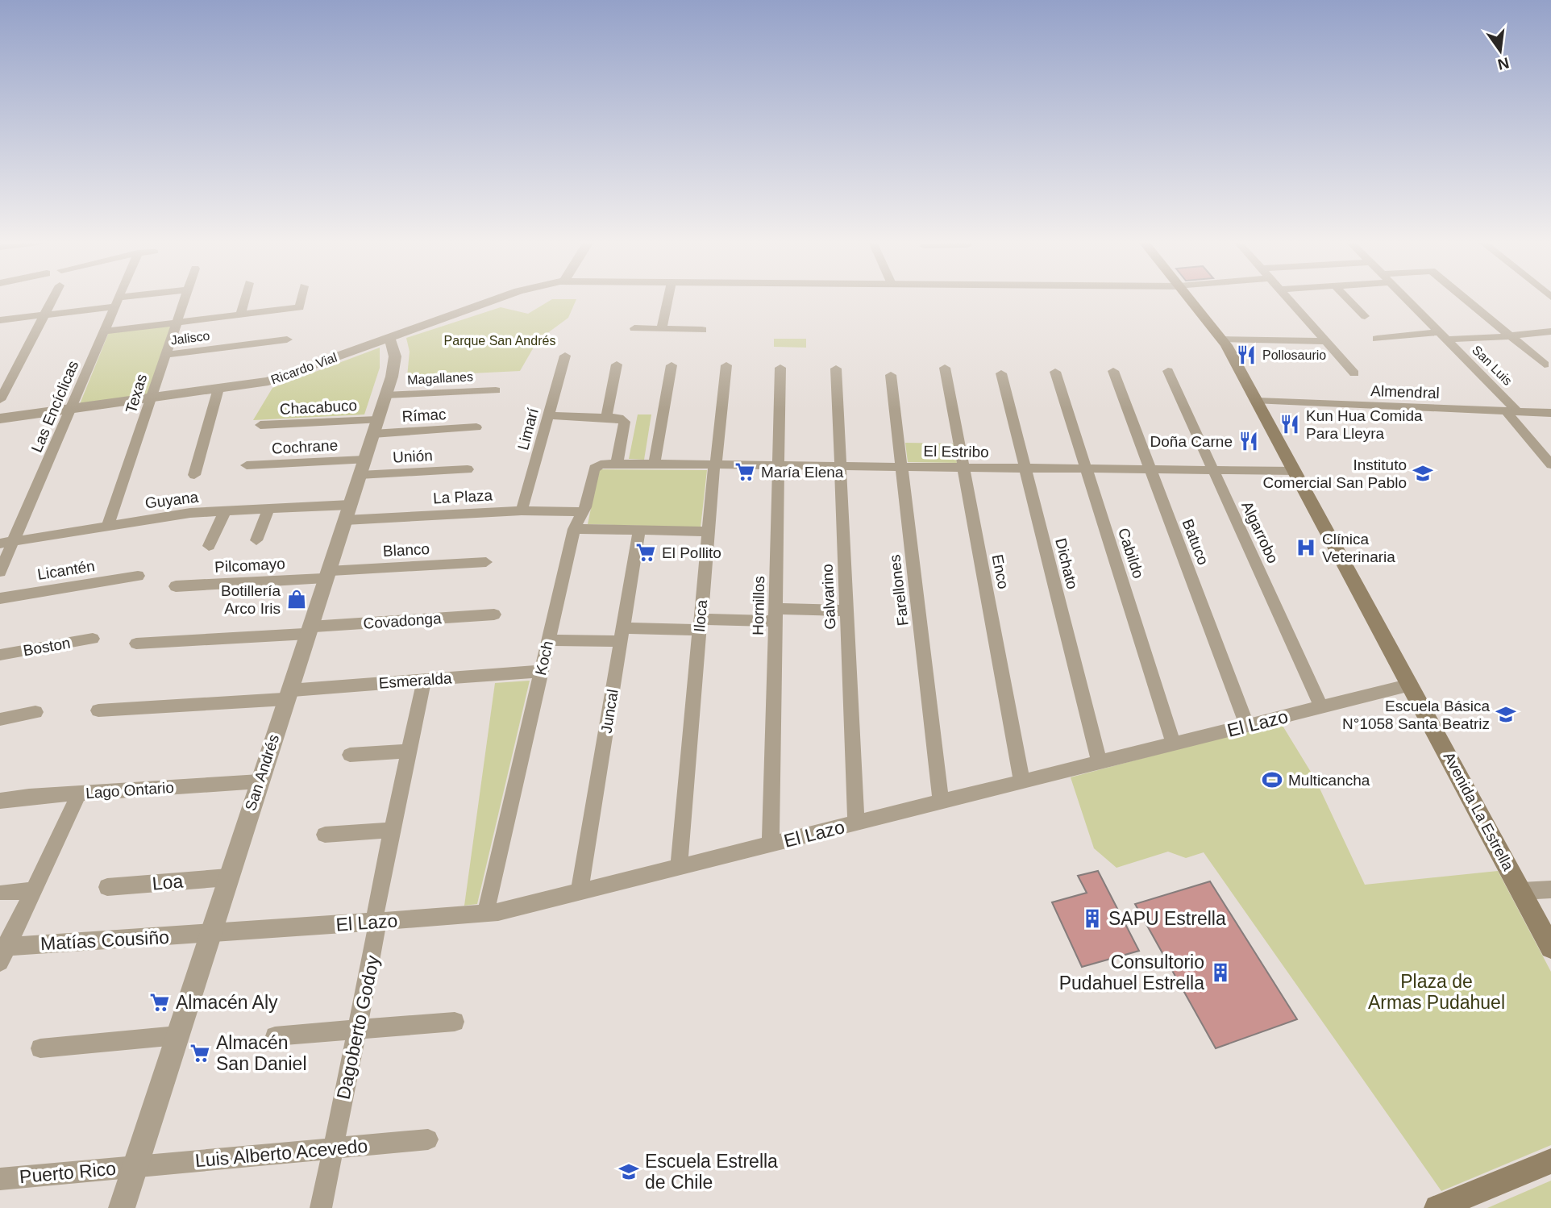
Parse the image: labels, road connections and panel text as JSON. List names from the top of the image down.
{
  "streets": {
    "main road": ["Avenida La Estrella"],
    "street": [
      "Jalisco",
      "San Luis",
      "Ricardo Vial",
      "Magallanes",
      "Almendral",
      "Texas",
      "Las Encíclicas",
      "Chacabuco",
      "Rímac",
      "Limarí",
      "Cochrane",
      "El Estribo",
      "Unión",
      "La Plaza",
      "Guyana",
      "Algarrobo",
      "Batuco",
      "Blanco",
      "Cabildo",
      "Dichato",
      "Pilcomayo",
      "Licantén",
      "Enco",
      "Farellones",
      "Galvarino",
      "Hornillos",
      "Iloca",
      "Covadonga",
      "Boston",
      "Koch",
      "Esmeralda",
      "Juncal",
      "El Lazo",
      "San Andrés",
      "Lago Ontario",
      "Loa",
      "Matías Cousiño",
      "Dagoberto Godoy",
      "Luis Alberto Acevedo",
      "Puerto Rico"
    ]
  },
  "crossings": [
    ["Jalisco", "Texas"],
    ["San Luis", "Almendral"],
    ["Ricardo Vial", "Texas"],
    ["Ricardo Vial", "Las Encíclicas"],
    ["Ricardo Vial", "San Andrés"],
    ["Magallanes", "San Andrés"],
    ["Almendral", "Avenida La Estrella"],
    ["Texas", "Guyana"],
    ["Las Encíclicas", "Guyana"],
    ["Chacabuco", "Rímac"],
    ["Chacabuco", "San Andrés"],
    ["Rímac", "San Andrés"],
    ["Limarí", "La Plaza"],
    ["Cochrane", "Unión"],
    ["Cochrane", "San Andrés"],
    ["El Estribo", "Algarrobo"],
    ["El Estribo", "Batuco"],
    ["El Estribo", "Cabildo"],
    ["El Estribo", "Dichato"],
    ["El Estribo", "Enco"],
    ["El Estribo", "Farellones"],
    ["El Estribo", "Galvarino"],
    ["El Estribo", "Hornillos"],
    ["El Estribo", "Iloca"],
    ["El Estribo", "Koch"],
    ["El Estribo", "Avenida La Estrella"],
    ["Unión", "San Andrés"],
    ["La Plaza", "Guyana"],
    ["La Plaza", "Koch"],
    ["La Plaza", "San Andrés"],
    ["Guyana", "San Andrés"],
    ["Algarrobo", "El Lazo"],
    ["Batuco", "El Lazo"],
    ["Blanco", "Pilcomayo"],
    ["Blanco", "San Andrés"],
    ["Cabildo", "El Lazo"],
    ["Dichato", "El Lazo"],
    ["Pilcomayo", "San Andrés"],
    ["Enco", "El Lazo"],
    ["Farellones", "El Lazo"],
    ["Galvarino", "El Lazo"],
    ["Hornillos", "El Lazo"],
    ["Iloca", "El Lazo"],
    ["Covadonga", "San Andrés"],
    ["Koch", "Esmeralda"],
    ["Koch", "El Lazo"],
    ["Esmeralda", "San Andrés"],
    ["Esmeralda", "Dagoberto Godoy"],
    ["Juncal", "El Lazo"],
    ["El Lazo", "San Andrés"],
    ["El Lazo", "Avenida La Estrella"],
    ["El Lazo", "Matías Cousiño"],
    ["El Lazo", "Dagoberto Godoy"],
    ["San Andrés", "Lago Ontario"],
    ["San Andrés", "Loa"],
    ["San Andrés", "Matías Cousiño"],
    ["San Andrés", "Luis Alberto Acevedo"],
    ["San Andrés", "Puerto Rico"],
    ["Dagoberto Godoy", "Luis Alberto Acevedo"],
    ["Luis Alberto Acevedo", "Puerto Rico"]
  ],
  "parks": ["Parque San Andrés", "Plaza de Armas Pudahuel"],
  "places": {
    "restaurant": ["Pollosaurio", "Kun Hua Comida Para Lleyra", "Doña Carne"],
    "supermarket": [
      "María Elena",
      "El Pollito",
      "Almacén Aly",
      "Almacén San Daniel"
    ],
    "school or university": ["Instituto Comercial San Pablo", "Escuela Básica N°1058 Santa Beatriz", "Escuela Estrella de Chile"],
    "hospital": ["Clínica Veterinaria"],
    "shop": ["Botillería Arco Iris"],
    "sports": ["Multicancha"],
    "building": ["SAPU Estrella", "Consultorio Pudahuel Estrella"]
  },
  "north": "bottom"
}
